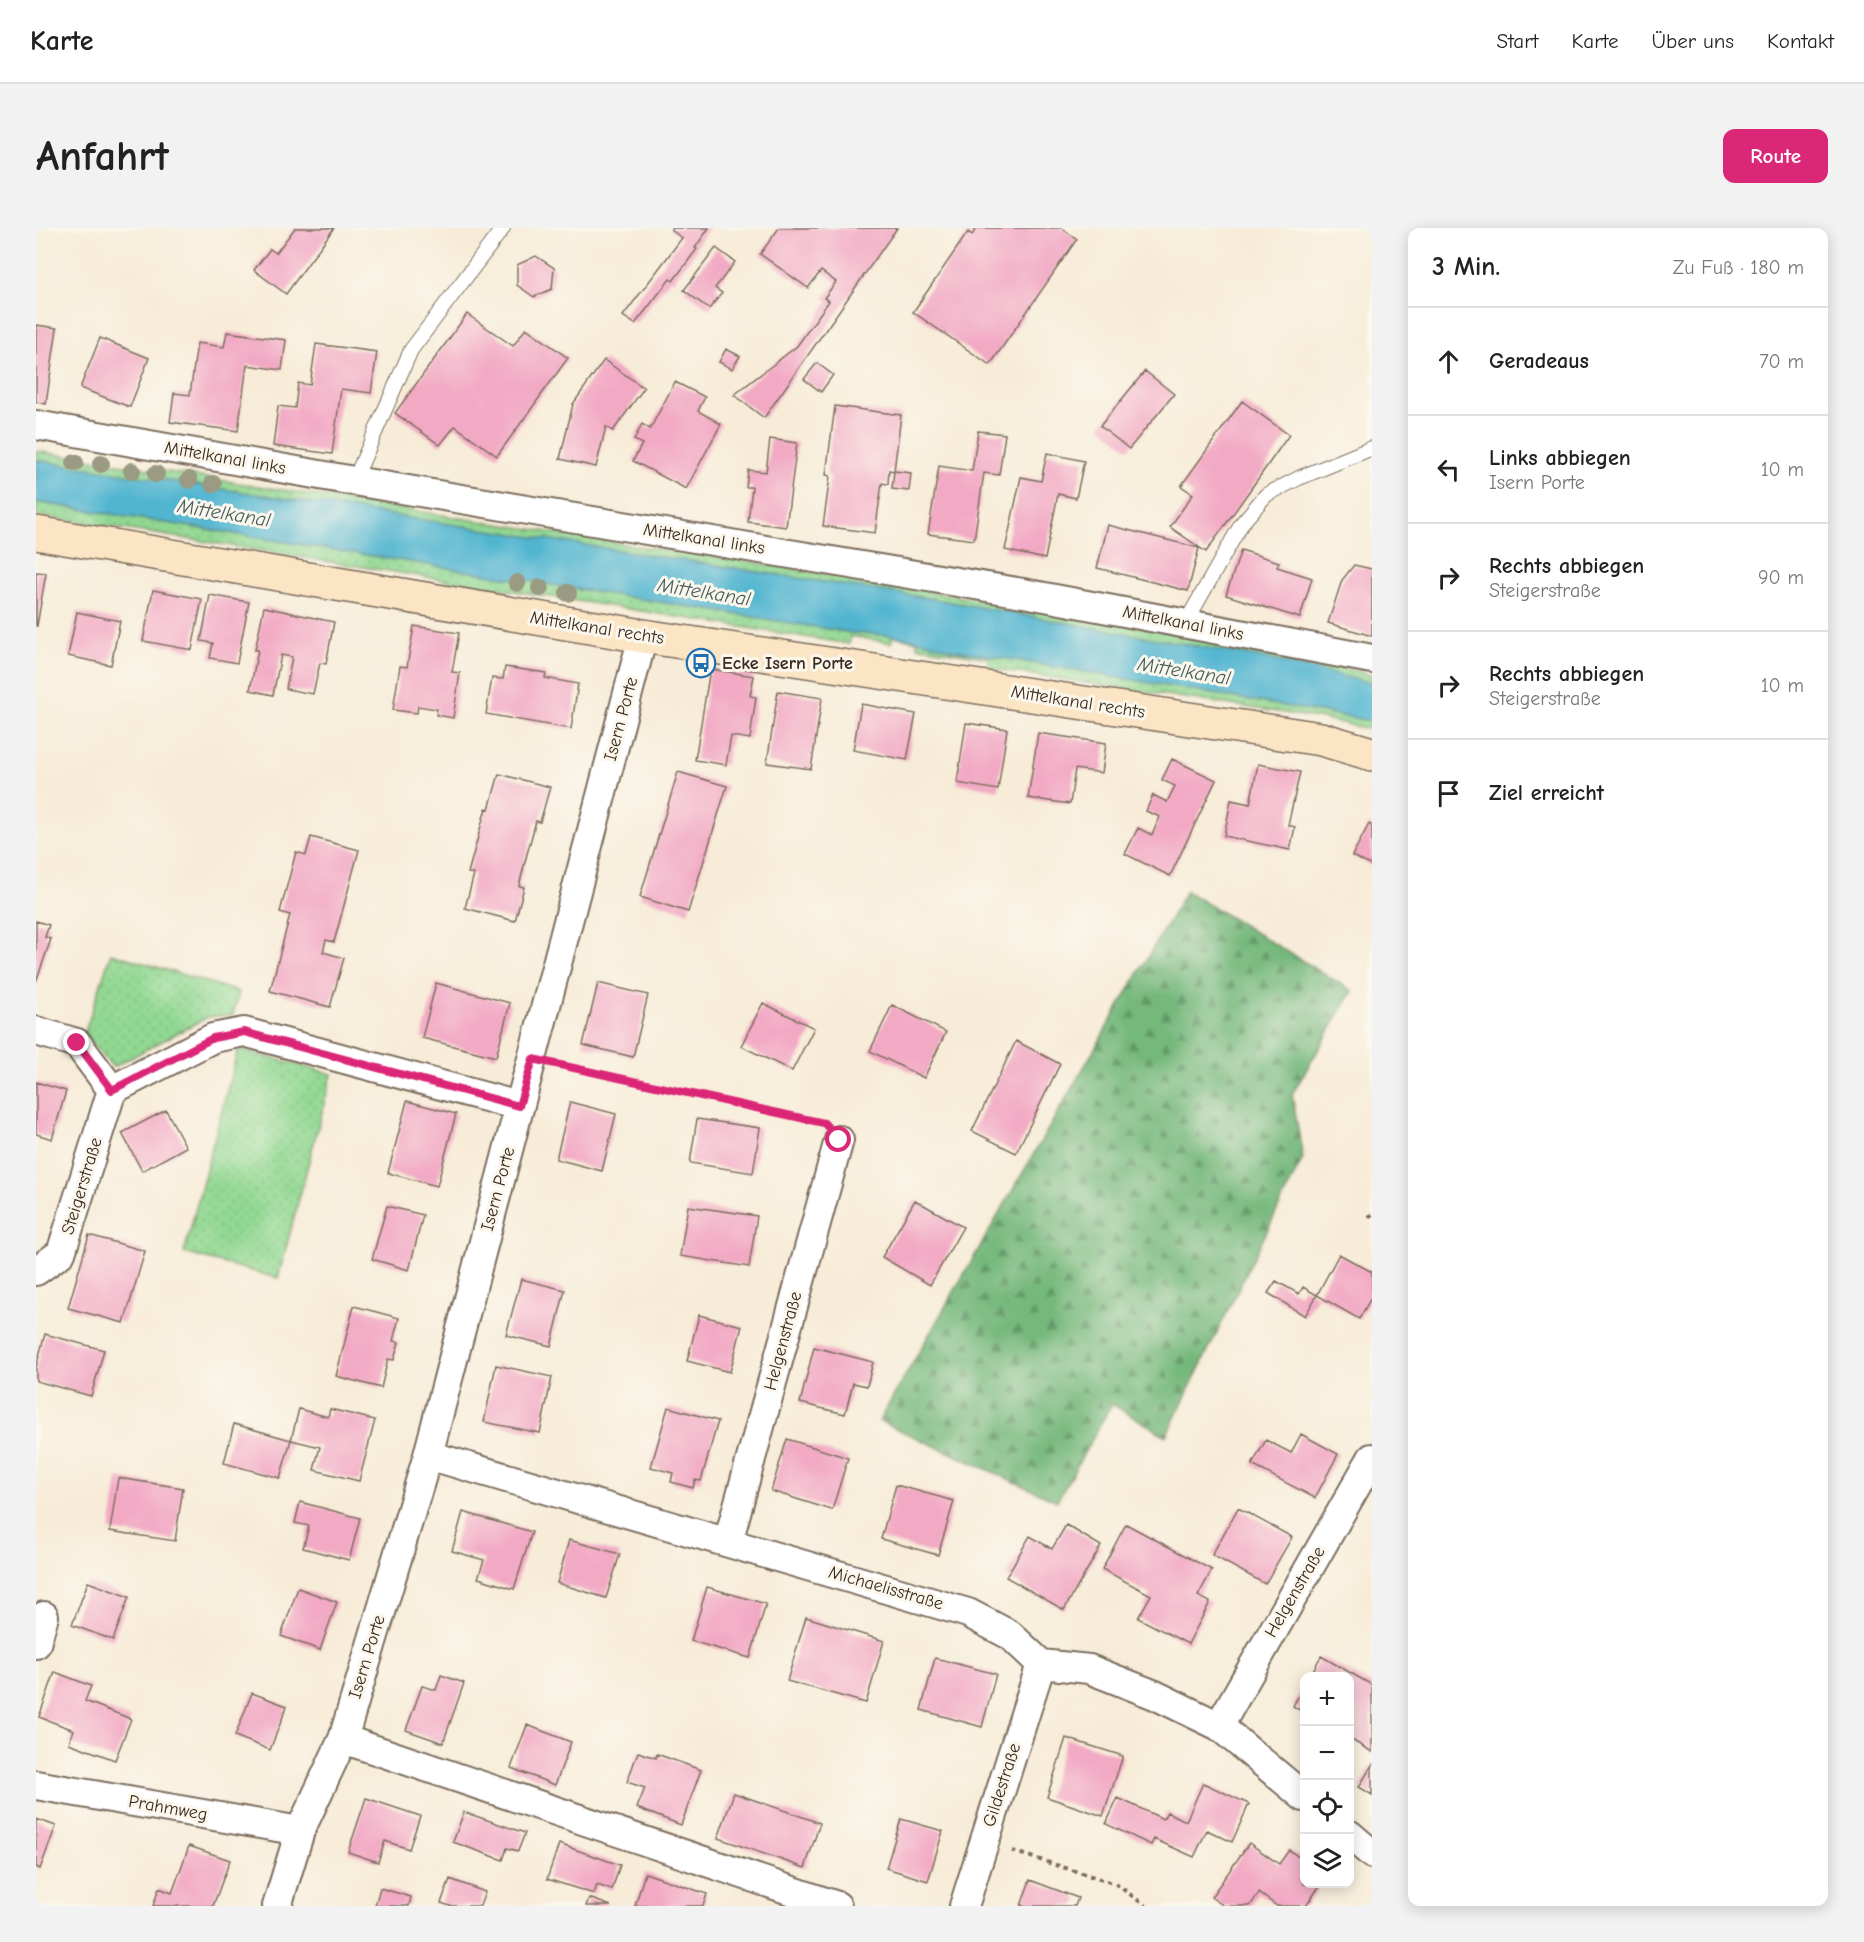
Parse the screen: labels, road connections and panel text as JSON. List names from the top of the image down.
{
  "streets": {
    "main road": ["Mittelkanal rechts"],
    "street": [
      "Mittelkanal links",
      "Isern Porte",
      "Steigerstraße",
      "Helgenstraße",
      "Michaelisstraße",
      "Gildestraße",
      "Prahmweg"
    ]
  },
  "crossings": [
    ["Mittelkanal rechts", "Isern Porte"],
    ["Isern Porte", "Michaelisstraße"],
    ["Isern Porte", "Prahmweg"],
    ["Helgenstraße", "Michaelisstraße"],
    ["Michaelisstraße", "Gildestraße"]
  ],
  "water": ["Mittelkanal"],
  "places": {
    "bus stop": ["Ecke Isern Porte"]
  },
  "page": {
    "header": "Karte",
    "nav": [
      "Start",
      "Karte",
      "Über uns",
      "Kontakt"
    ],
    "buttons": "Route",
    "title": "Anfahrt",
    "heading": ["3 Min.", "Zu Fuß · 180 m"],
    "list": [
      ["Geradeaus", "70 m"],
      ["Links abbiegen", "Isern Porte", "10 m"],
      ["Rechts abbiegen", "Steigerstraße", "90 m"],
      ["Rechts abbiegen", "Steigerstraße", "10 m"],
      "Ziel erreicht"
    ],
    "map_buttons": ["+", "−"]
  }
}
